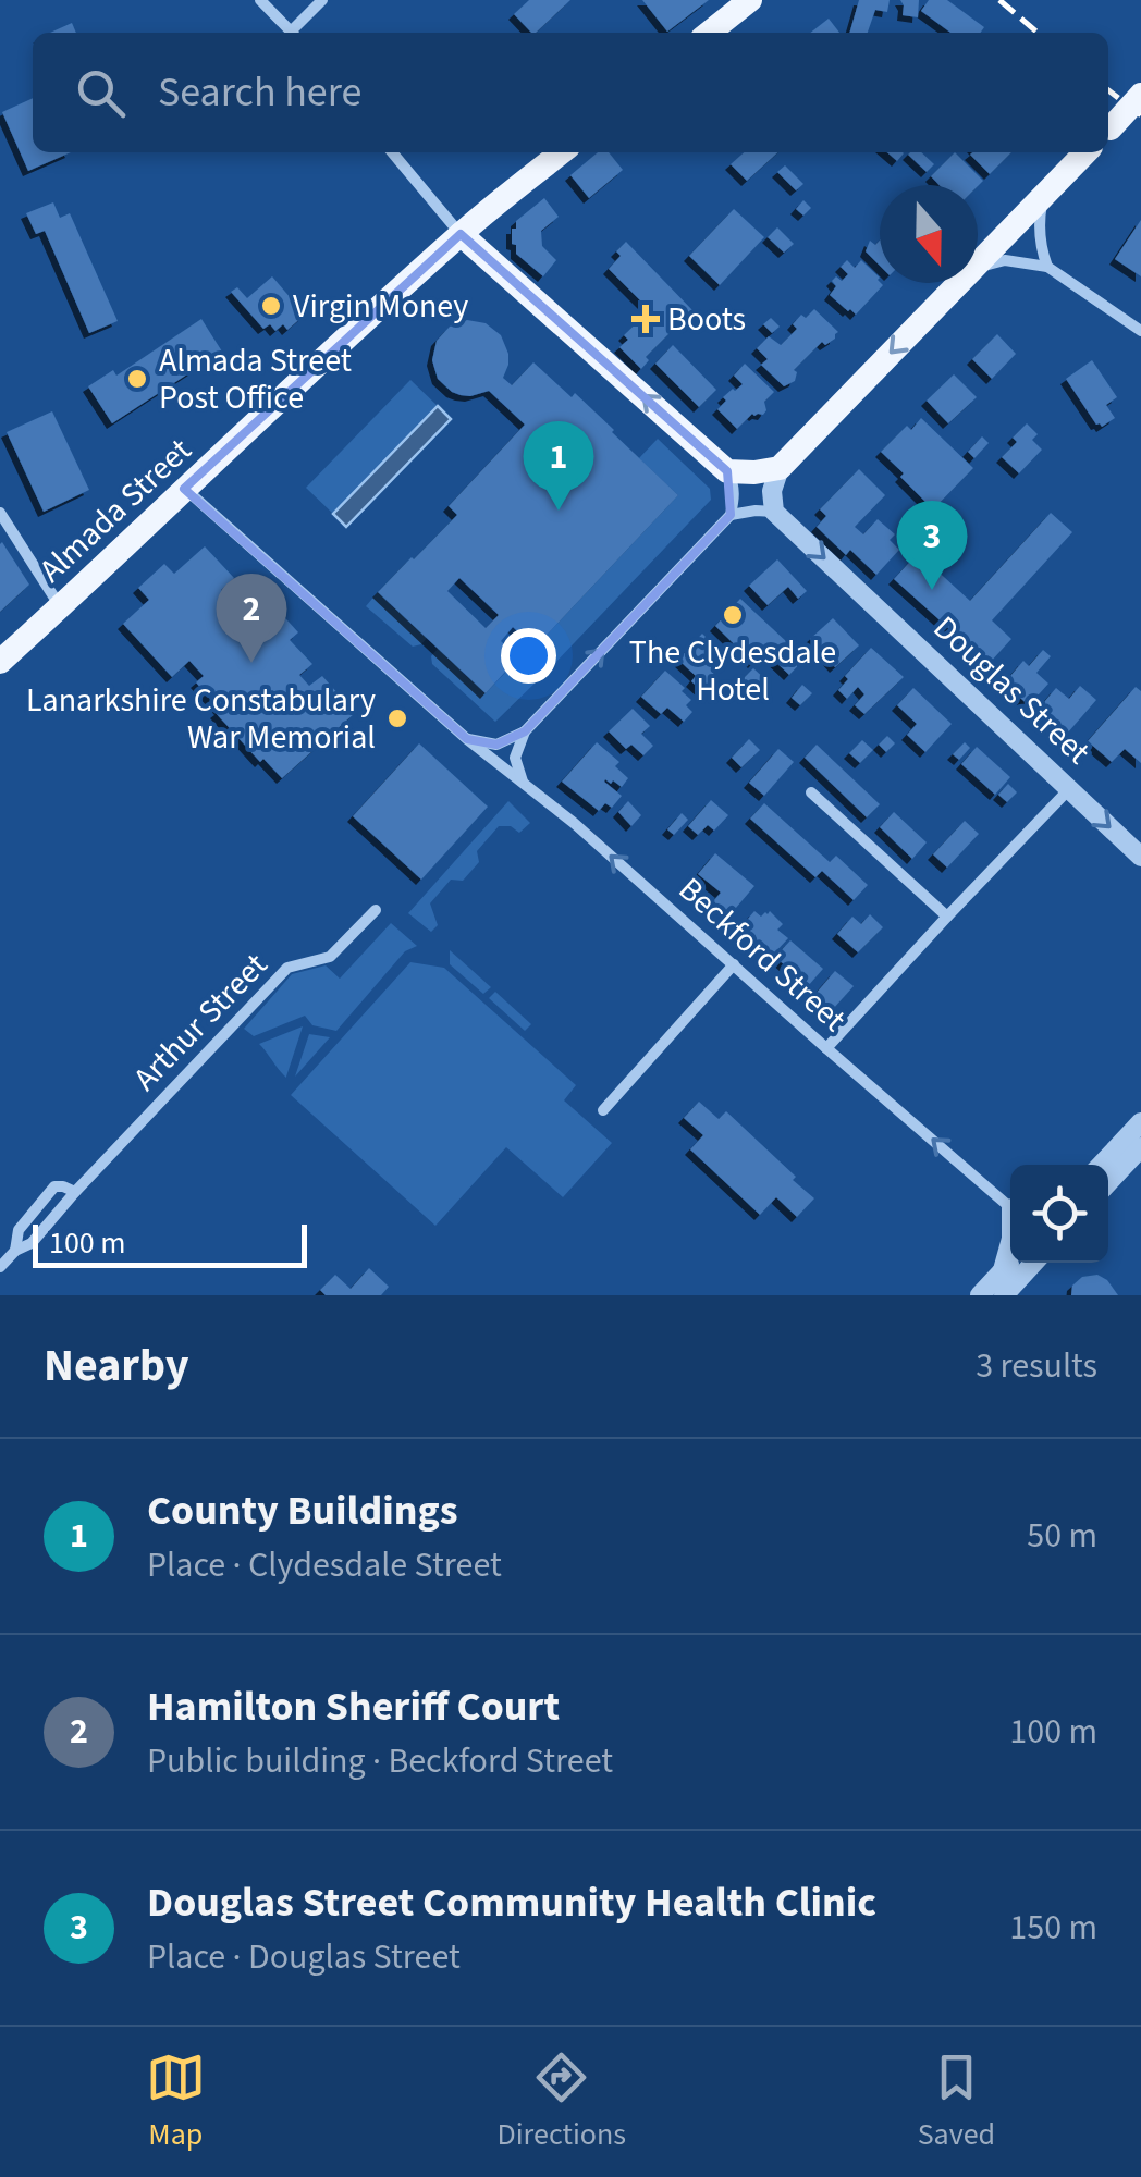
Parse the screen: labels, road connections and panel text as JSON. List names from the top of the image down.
{
  "streets": {
    "main road": ["Almada Street"],
    "street": ["Douglas Street", "Beckford Street", "Arthur Street"]
  },
  "crossings": [
    ["Almada Street", "Beckford Street"]
  ],
  "one_way": ["Douglas Street", "Beckford Street"],
  "places": {
    "other": [
      "Virgin Money",
      "Almada Street Post Office",
      "The Clydesdale Hotel",
      "Lanarkshire Constabulary War Memorial"
    ],
    "health": ["Boots"]
  },
  "scale_bar": "100 m",
  "north": "bottom",
  "page": {
    "search": "Search here",
    "pins": ["1", "3", "2"],
    "scale": "100 m",
    "heading": ["Nearby", "3 results"],
    "list": [
      {
        "mark": "1",
        "name": "County Buildings",
        "note": "Place · Clydesdale Street",
        "value": "50 m"
      },
      {
        "mark": "2",
        "name": "Hamilton Sheriff Court",
        "note": "Public building · Beckford Street",
        "value": "100 m"
      },
      {
        "mark": "3",
        "name": "Douglas Street Community Health Clinic",
        "note": "Place · Douglas Street",
        "value": "150 m"
      }
    ],
    "nav": ["Map", "Directions", "Saved"]
  }
}
